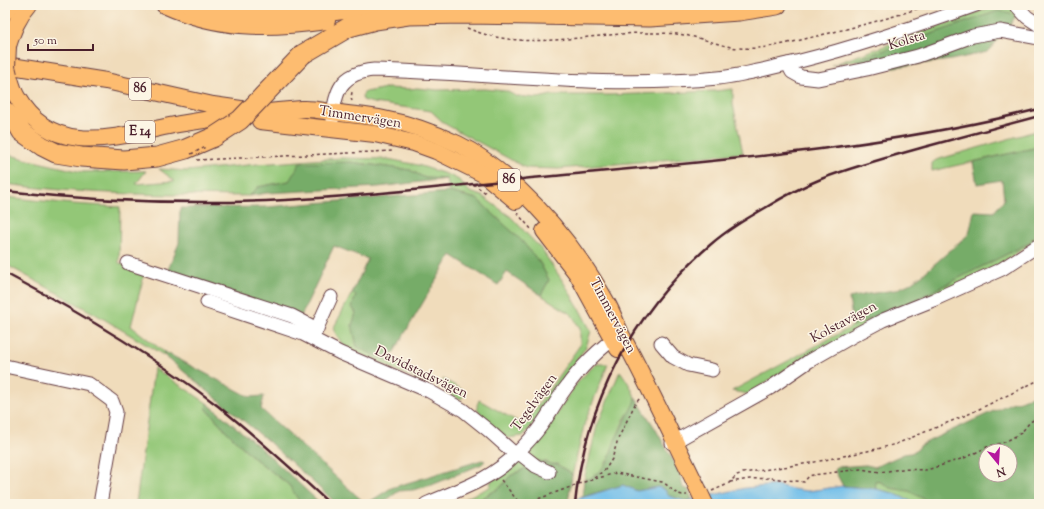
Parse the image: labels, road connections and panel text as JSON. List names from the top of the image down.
{
  "streets": {
    "highway": ["E 14"],
    "main road": ["86", "Timmervägen"],
    "street": [
      "Kolsta",
      "Kolstavägen",
      "Davidstadsvägen",
      "Tegelvägen"
    ]
  },
  "crossings": [
    ["86", "Timmervägen"],
    ["86", "E 14"],
    ["Timmervägen", "E 14"],
    ["Timmervägen", "Kolstavägen"],
    ["Timmervägen", "Tegelvägen"],
    ["Davidstadsvägen", "Tegelvägen"]
  ],
  "scale_bar": "50 m",
  "north": "bottom"
}
